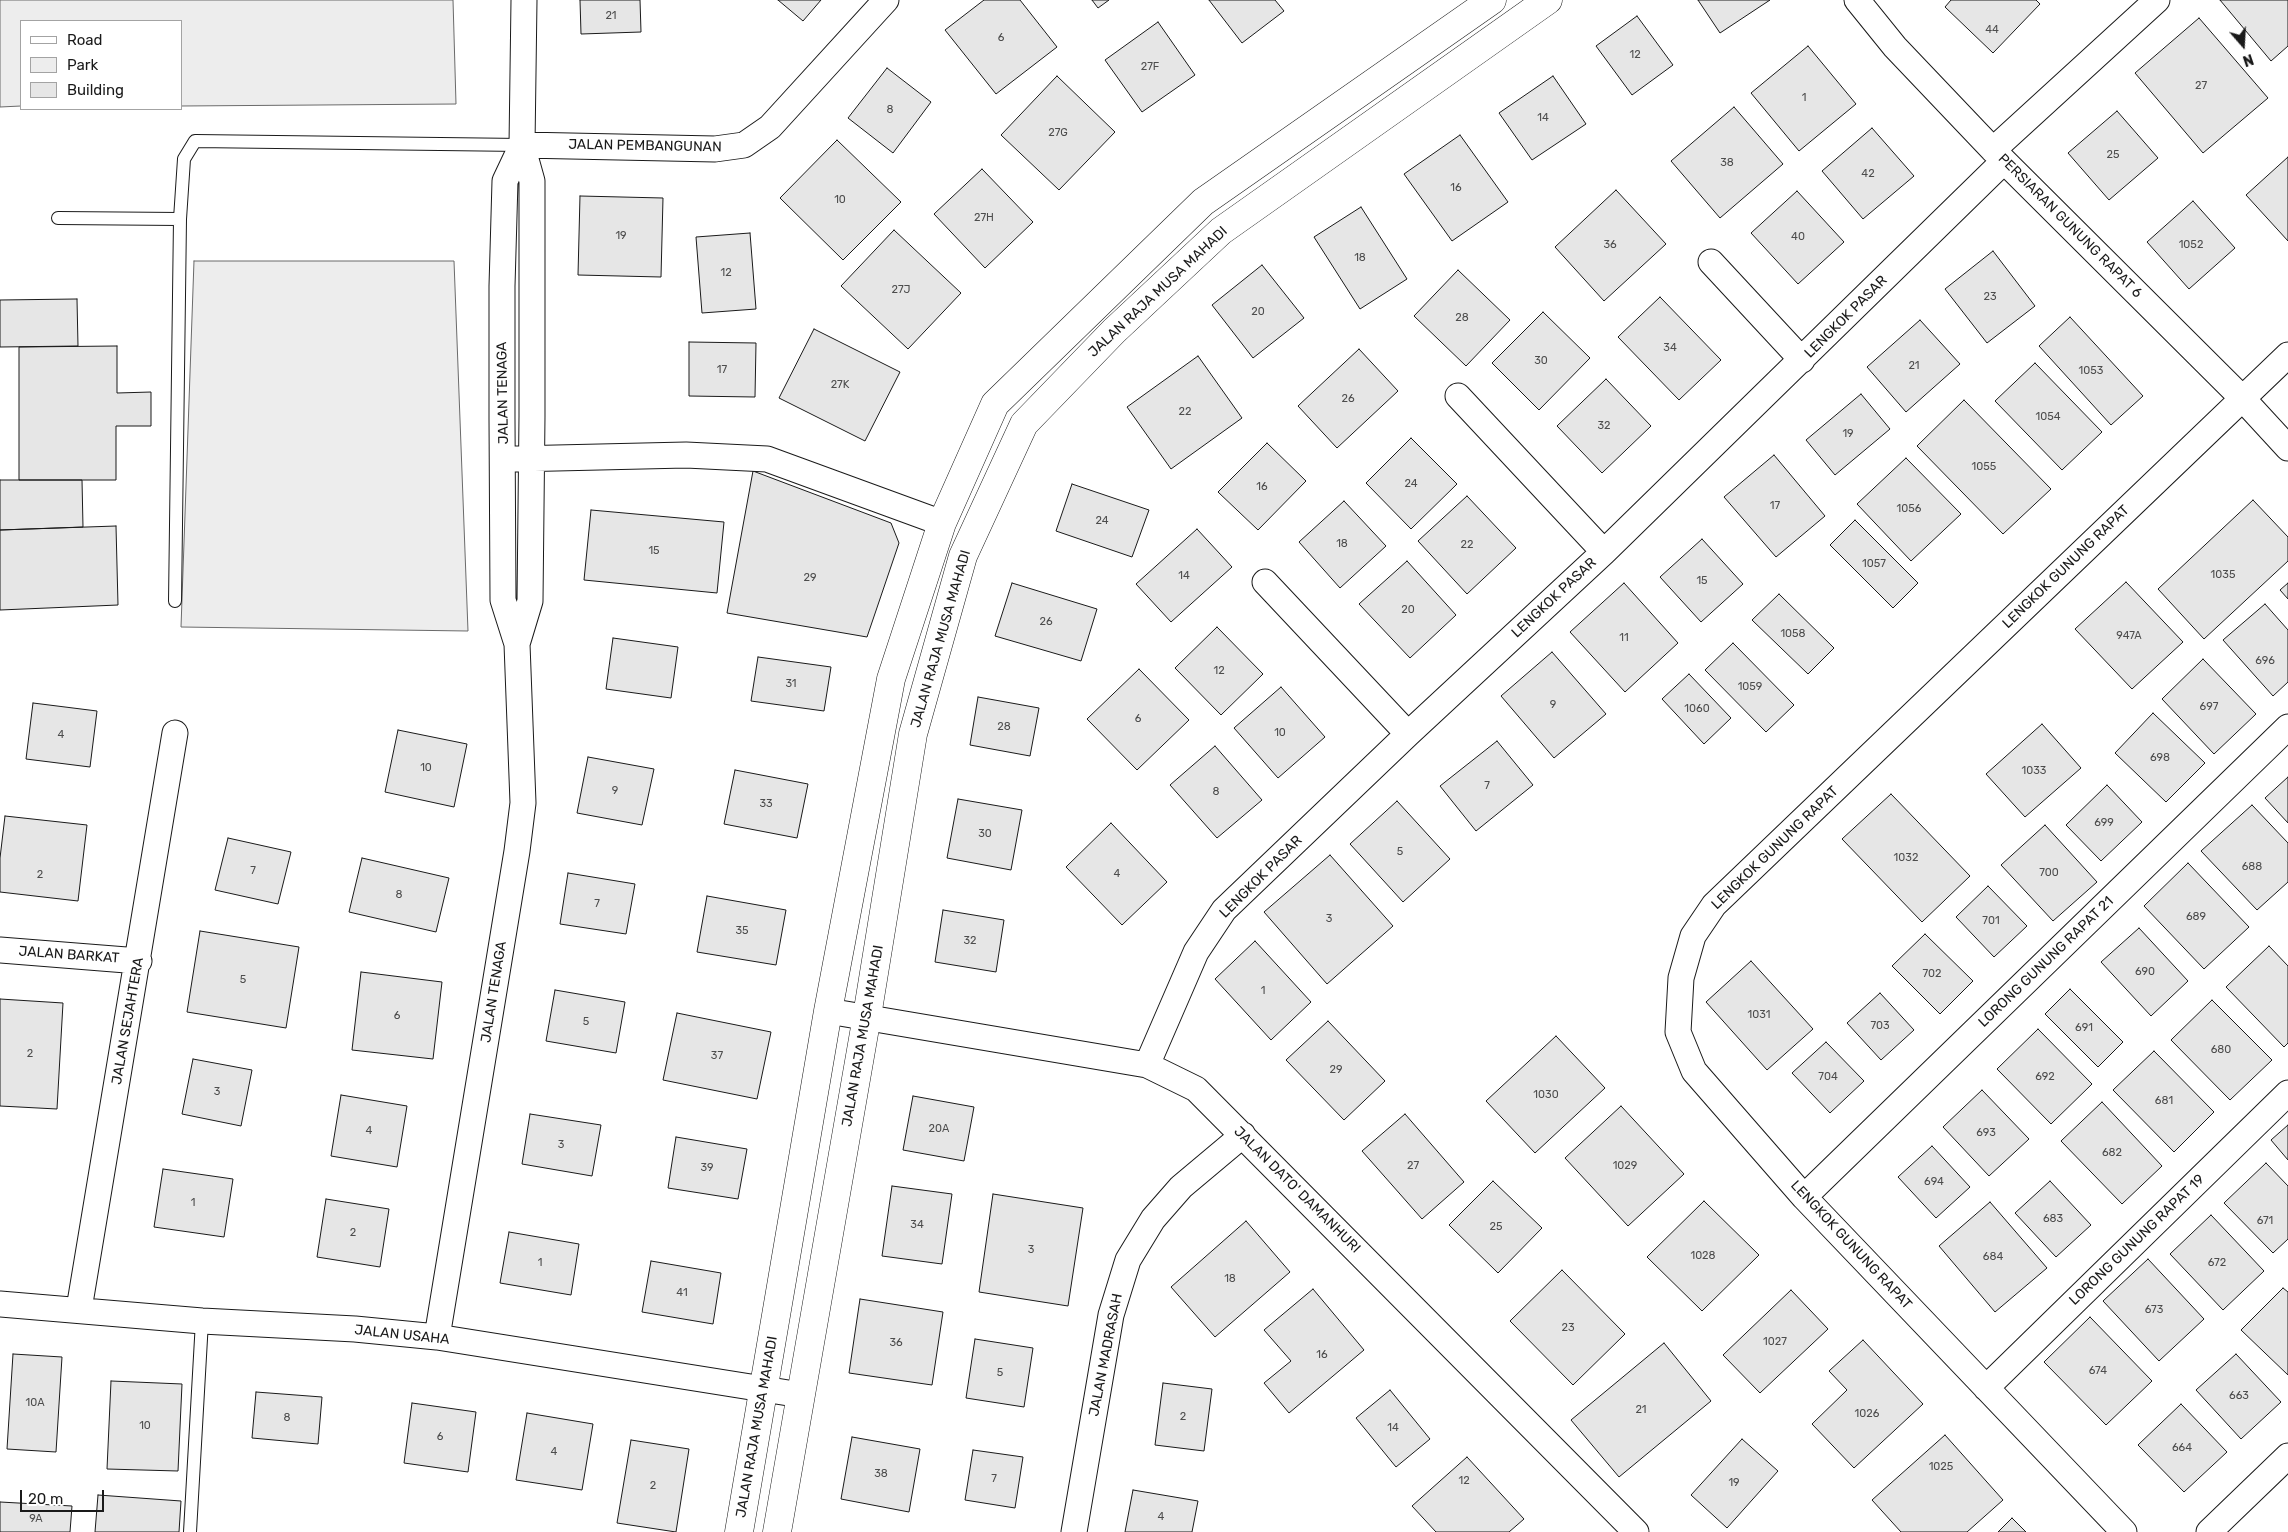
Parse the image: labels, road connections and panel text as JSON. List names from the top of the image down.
{
  "streets": {
    "main road": ["JALAN RAJA MUSA MAHADI"],
    "street": [
      "JALAN PEMBANGUNAN",
      "PERSIARAN GUNUNG RAPAT 6",
      "LENGKOK PASAR",
      "JALAN TENAGA",
      "LENGKOK GUNUNG RAPAT",
      "JALAN BARKAT",
      "LORONG GUNUNG RAPAT 21",
      "JALAN SEJAHTERA",
      "JALAN DATO' DAMANHURI",
      "LORONG GUNUNG RAPAT 19",
      "JALAN USAHA",
      "JALAN MADRASAH"
    ]
  },
  "crossings": [
    ["JALAN PEMBANGUNAN", "JALAN TENAGA"],
    ["PERSIARAN GUNUNG RAPAT 6", "LENGKOK PASAR"],
    ["PERSIARAN GUNUNG RAPAT 6", "LENGKOK GUNUNG RAPAT"],
    ["JALAN RAJA MUSA MAHADI", "JALAN DATO' DAMANHURI"],
    ["JALAN RAJA MUSA MAHADI", "JALAN USAHA"],
    ["LENGKOK PASAR", "JALAN DATO' DAMANHURI"],
    ["JALAN TENAGA", "JALAN USAHA"],
    ["LENGKOK GUNUNG RAPAT", "LORONG GUNUNG RAPAT 21"],
    ["LENGKOK GUNUNG RAPAT", "LORONG GUNUNG RAPAT 19"],
    ["JALAN BARKAT", "JALAN SEJAHTERA"],
    ["JALAN SEJAHTERA", "JALAN USAHA"],
    ["JALAN DATO' DAMANHURI", "JALAN MADRASAH"]
  ],
  "house_numbers": [
    "21",
    "44",
    "6",
    "12",
    "27F",
    "27",
    "1",
    "8",
    "14",
    "27G",
    "25",
    "38",
    "42",
    "16",
    "10",
    "27H",
    "19",
    "40",
    "36",
    "1052",
    "18",
    "12",
    "27J",
    "23",
    "20",
    "28",
    "34",
    "30",
    "21",
    "17",
    "1053",
    "27K",
    "26",
    "22",
    "1054",
    "32",
    "19",
    "1055",
    "24",
    "16",
    "17",
    "1056",
    "24",
    "18",
    "22",
    "15",
    "1057",
    "1035",
    "14",
    "29",
    "15",
    "20",
    "26",
    "1058",
    "947A",
    "11",
    "696",
    "12",
    "31",
    "1059",
    "9",
    "697",
    "1060",
    "6",
    "28",
    "10",
    "4",
    "698",
    "10",
    "1033",
    "7",
    "9",
    "8",
    "33",
    "699",
    "30",
    "5",
    "1032",
    "688",
    "7",
    "700",
    "4",
    "2",
    "8",
    "7",
    "689",
    "3",
    "701",
    "35",
    "32",
    "690",
    "702",
    "5",
    "1",
    "1031",
    "6",
    "5",
    "703",
    "691",
    "680",
    "2",
    "37",
    "29",
    "704",
    "692",
    "3",
    "1030",
    "681",
    "20A",
    "4",
    "693",
    "3",
    "682",
    "27",
    "1029",
    "39",
    "694",
    "1",
    "683",
    "671",
    "34",
    "25",
    "2",
    "3",
    "1028",
    "684",
    "1",
    "672",
    "18",
    "41",
    "673",
    "23",
    "1027",
    "36",
    "16",
    "674",
    "5",
    "663",
    "10A",
    "21",
    "1026",
    "2",
    "8",
    "10",
    "14",
    "6",
    "664",
    "4",
    "1025",
    "38",
    "7",
    "12",
    "19",
    "2",
    "4",
    "9A"
  ],
  "legend": ["Road", "Park", "Building"],
  "scale_bar": "20 m",
  "north": "bottom"
}
